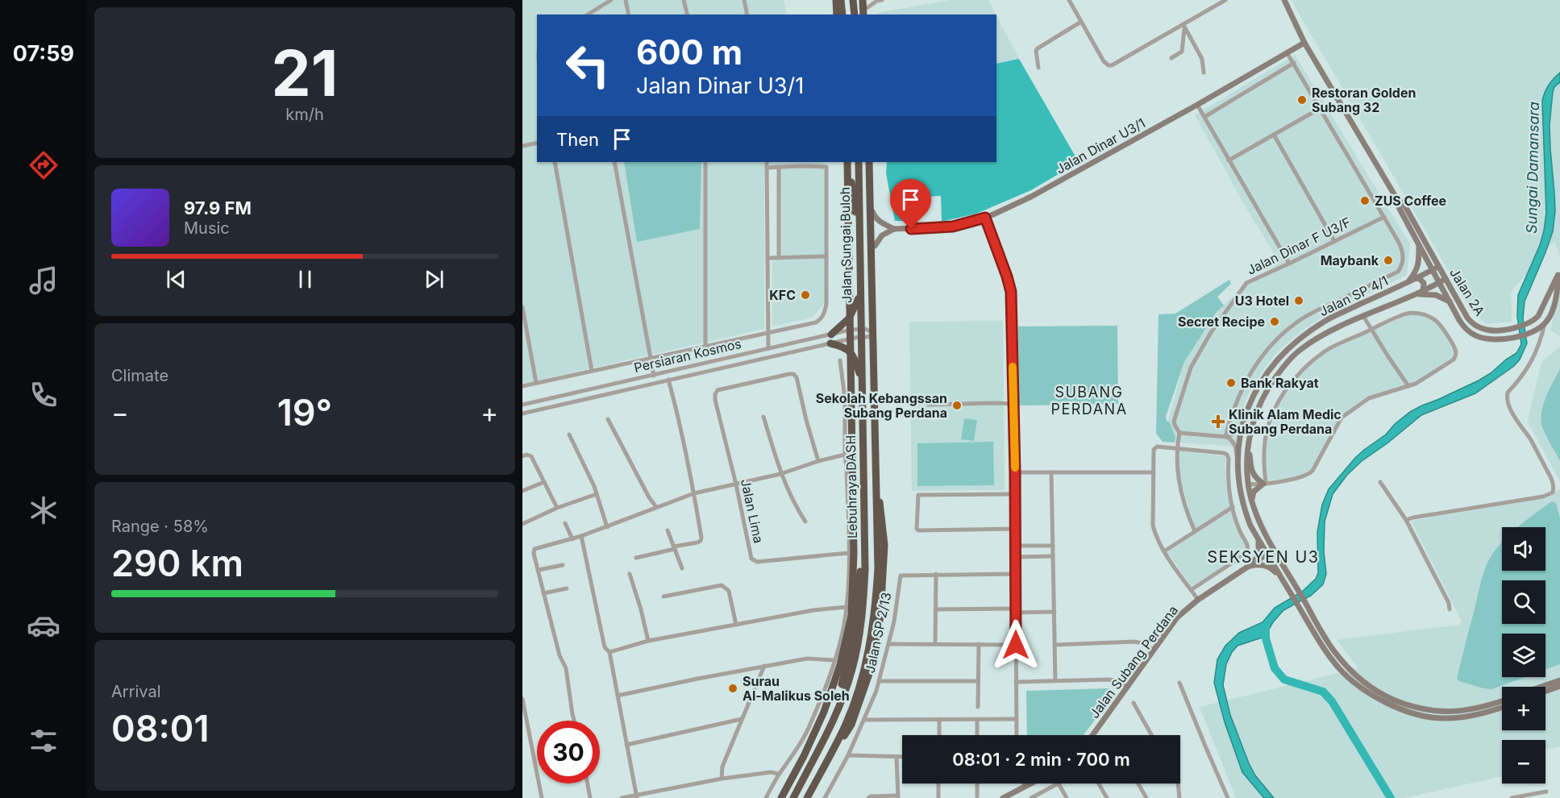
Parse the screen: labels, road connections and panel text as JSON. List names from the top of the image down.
{
  "streets": {
    "highway": ["Jalan Sungai Buloh", "Lebuhraya DASH"],
    "main road": [
      "Jalan Dinar U3/1",
      "Jalan 2A",
      "Jalan SP 4/1",
      "Jalan Subang Perdana"
    ],
    "street": [
      "Jalan Dinar F U3/F",
      "Persiaran Kosmos",
      "Jalan Lima",
      "Jalan SP 2/13"
    ]
  },
  "crossings": [
    ["Jalan Sungai Buloh", "Persiaran Kosmos"],
    ["Jalan Sungai Buloh", "Lebuhraya DASH"],
    ["Jalan 2A", "Jalan SP 4/1"],
    ["Jalan SP 4/1", "Jalan Subang Perdana"]
  ],
  "districts": ["SUBANG PERDANA", "SEKSYEN U3"],
  "water": ["Sungai Damansara"],
  "places": {
    "other": [
      "Restoran Golden Subang 32",
      "ZUS Coffee",
      "Maybank",
      "KFC",
      "U3 Hotel",
      "Secret Recipe",
      "Bank Rakyat",
      "Sekolah Kebangssan Subang Perdana",
      "Surau Al-Malikus Soleh"
    ],
    "health": ["Klinik Alam Medic Subang Perdana"]
  },
  "page": {
    "tabs": "07:59",
    "tile": [
      ["21", "km/h"],
      "Climate",
      ["Range · 58%", "290 km"],
      ["Arrival", "08:01"]
    ],
    "turn": ["600 m", "Jalan Dinar U3/1"],
    "then": "Then",
    "song": ["97.9 FM", "Music"],
    "heat": ["−", "19°", "+"],
    "map_buttons": ["+", "−"],
    "limit": "30",
    "trip": "08:01 · 2 min · 700 m"
  }
}
